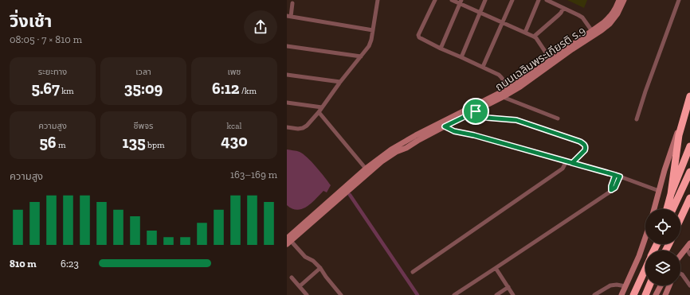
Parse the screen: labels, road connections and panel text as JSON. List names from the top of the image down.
{
  "streets": {
    "main road": ["ถนนเฉลิมพระเกียรติ ร.9"]
  },
  "page": {
    "heading": ["วิ่งเช้า", "08:05 · 7 × 810 m"],
    "stats": [
      ["ระยะทาง", "5.67 km"],
      ["เวลา", "35:09"],
      ["เพซ", "6:12 /km"],
      ["ความสูง", "56 m"],
      ["ชีพจร", "135 bpm"],
      ["kcal", "430"]
    ],
    "chart": ["ความสูง", "163–169 m"],
    "list": [
      {
        "name": "810 m",
        "note": "6:23"
      }
    ]
  }
}
